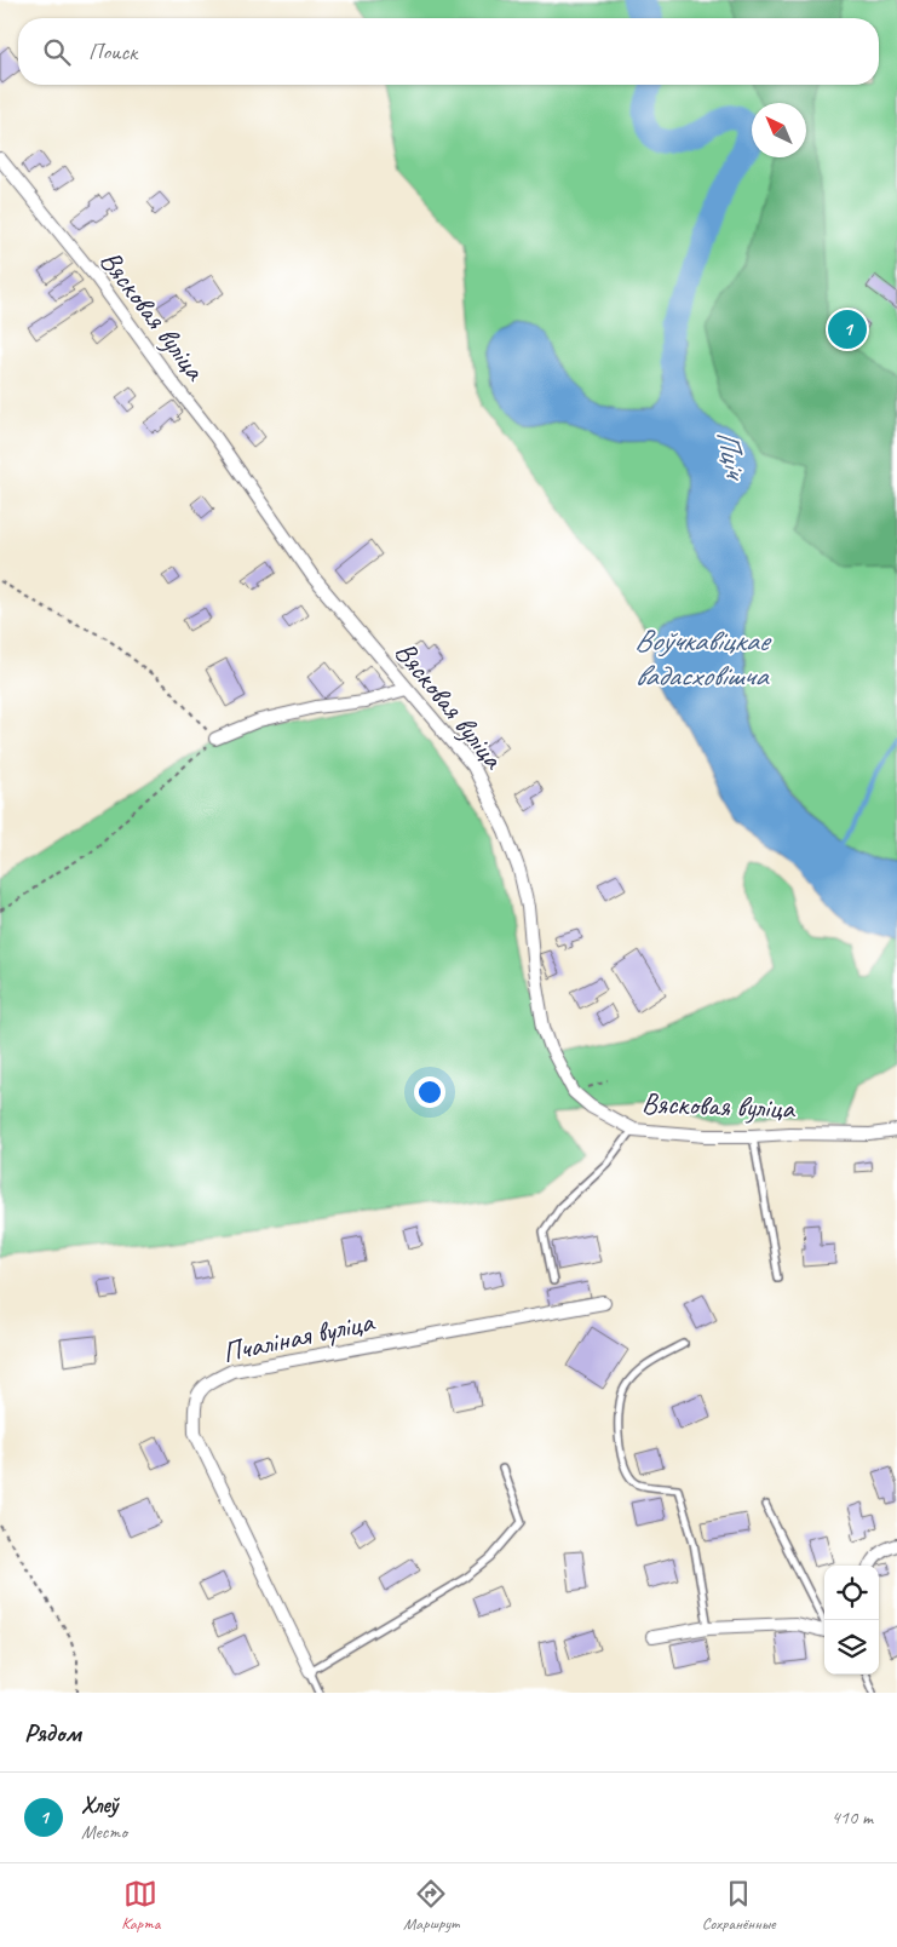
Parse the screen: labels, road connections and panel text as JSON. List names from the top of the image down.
{
  "streets": {
    "street": ["Вясковая вуліца", "Пчаліная вуліца"]
  },
  "water": ["Пціч", "Воўчкавіцкае вадасховішча"],
  "north": "top left",
  "page": {
    "search": "Поиск",
    "pins": "1",
    "heading": "Рядом",
    "list": [
      {
        "mark": "1",
        "name": "Хлеў",
        "note": "Место",
        "value": "410 m"
      }
    ],
    "nav": ["Карта", "Маршрут", "Сохранённые"]
  }
}
